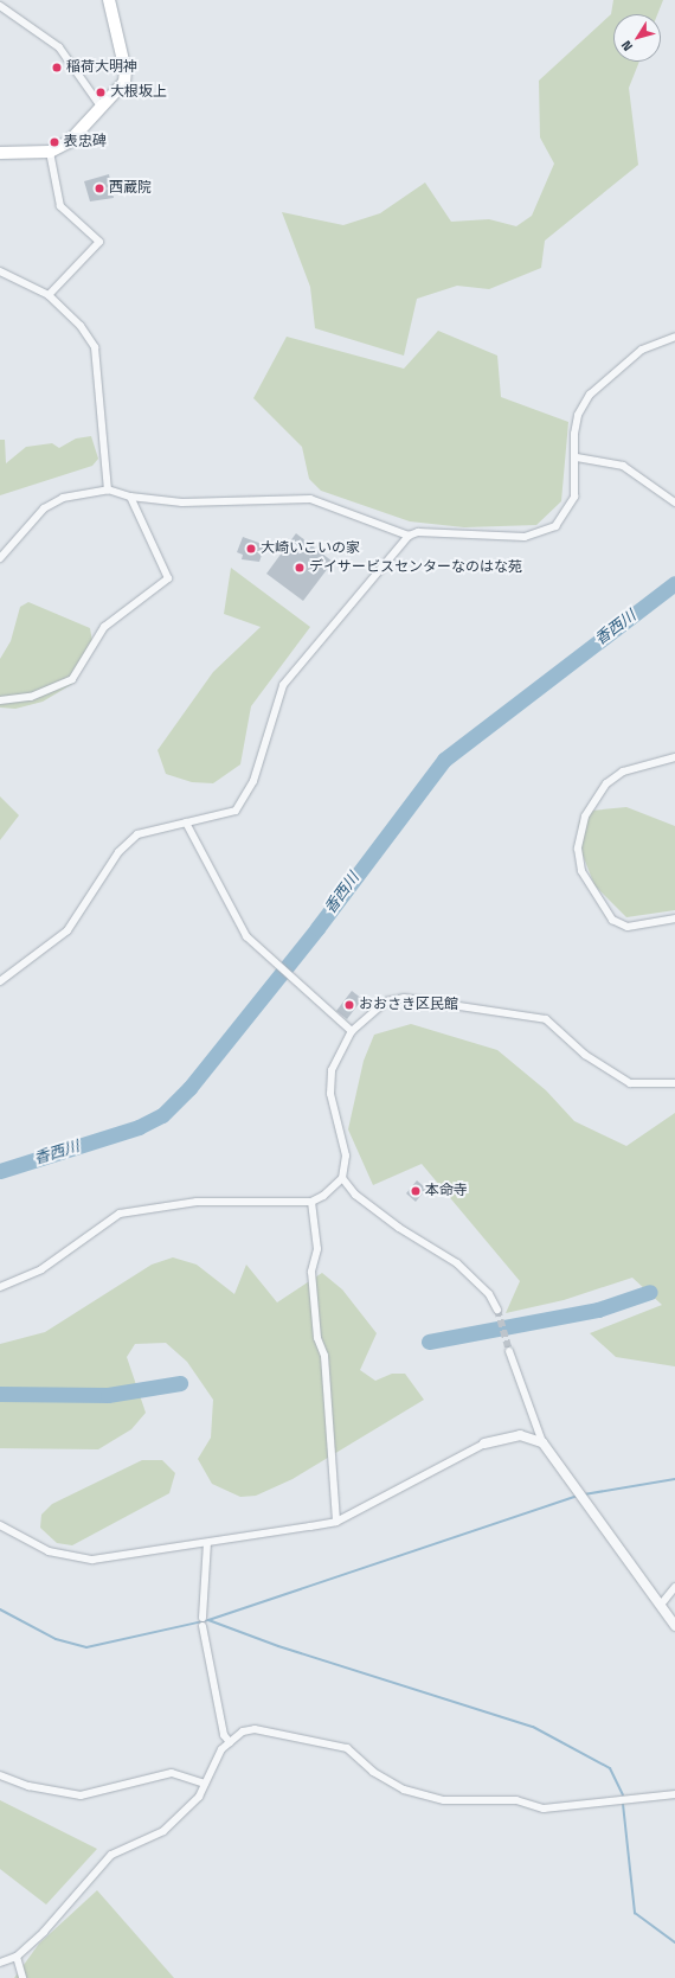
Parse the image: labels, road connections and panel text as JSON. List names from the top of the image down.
{
  "water": ["香西川"],
  "places": [
    "稲荷大明神",
    "大根坂上",
    "表忠碑",
    "西蔵院",
    "大崎いこいの家",
    "デイサービスセンターなのはな苑",
    "おおさき区民館",
    "本命寺"
  ],
  "north": "bottom left"
}
